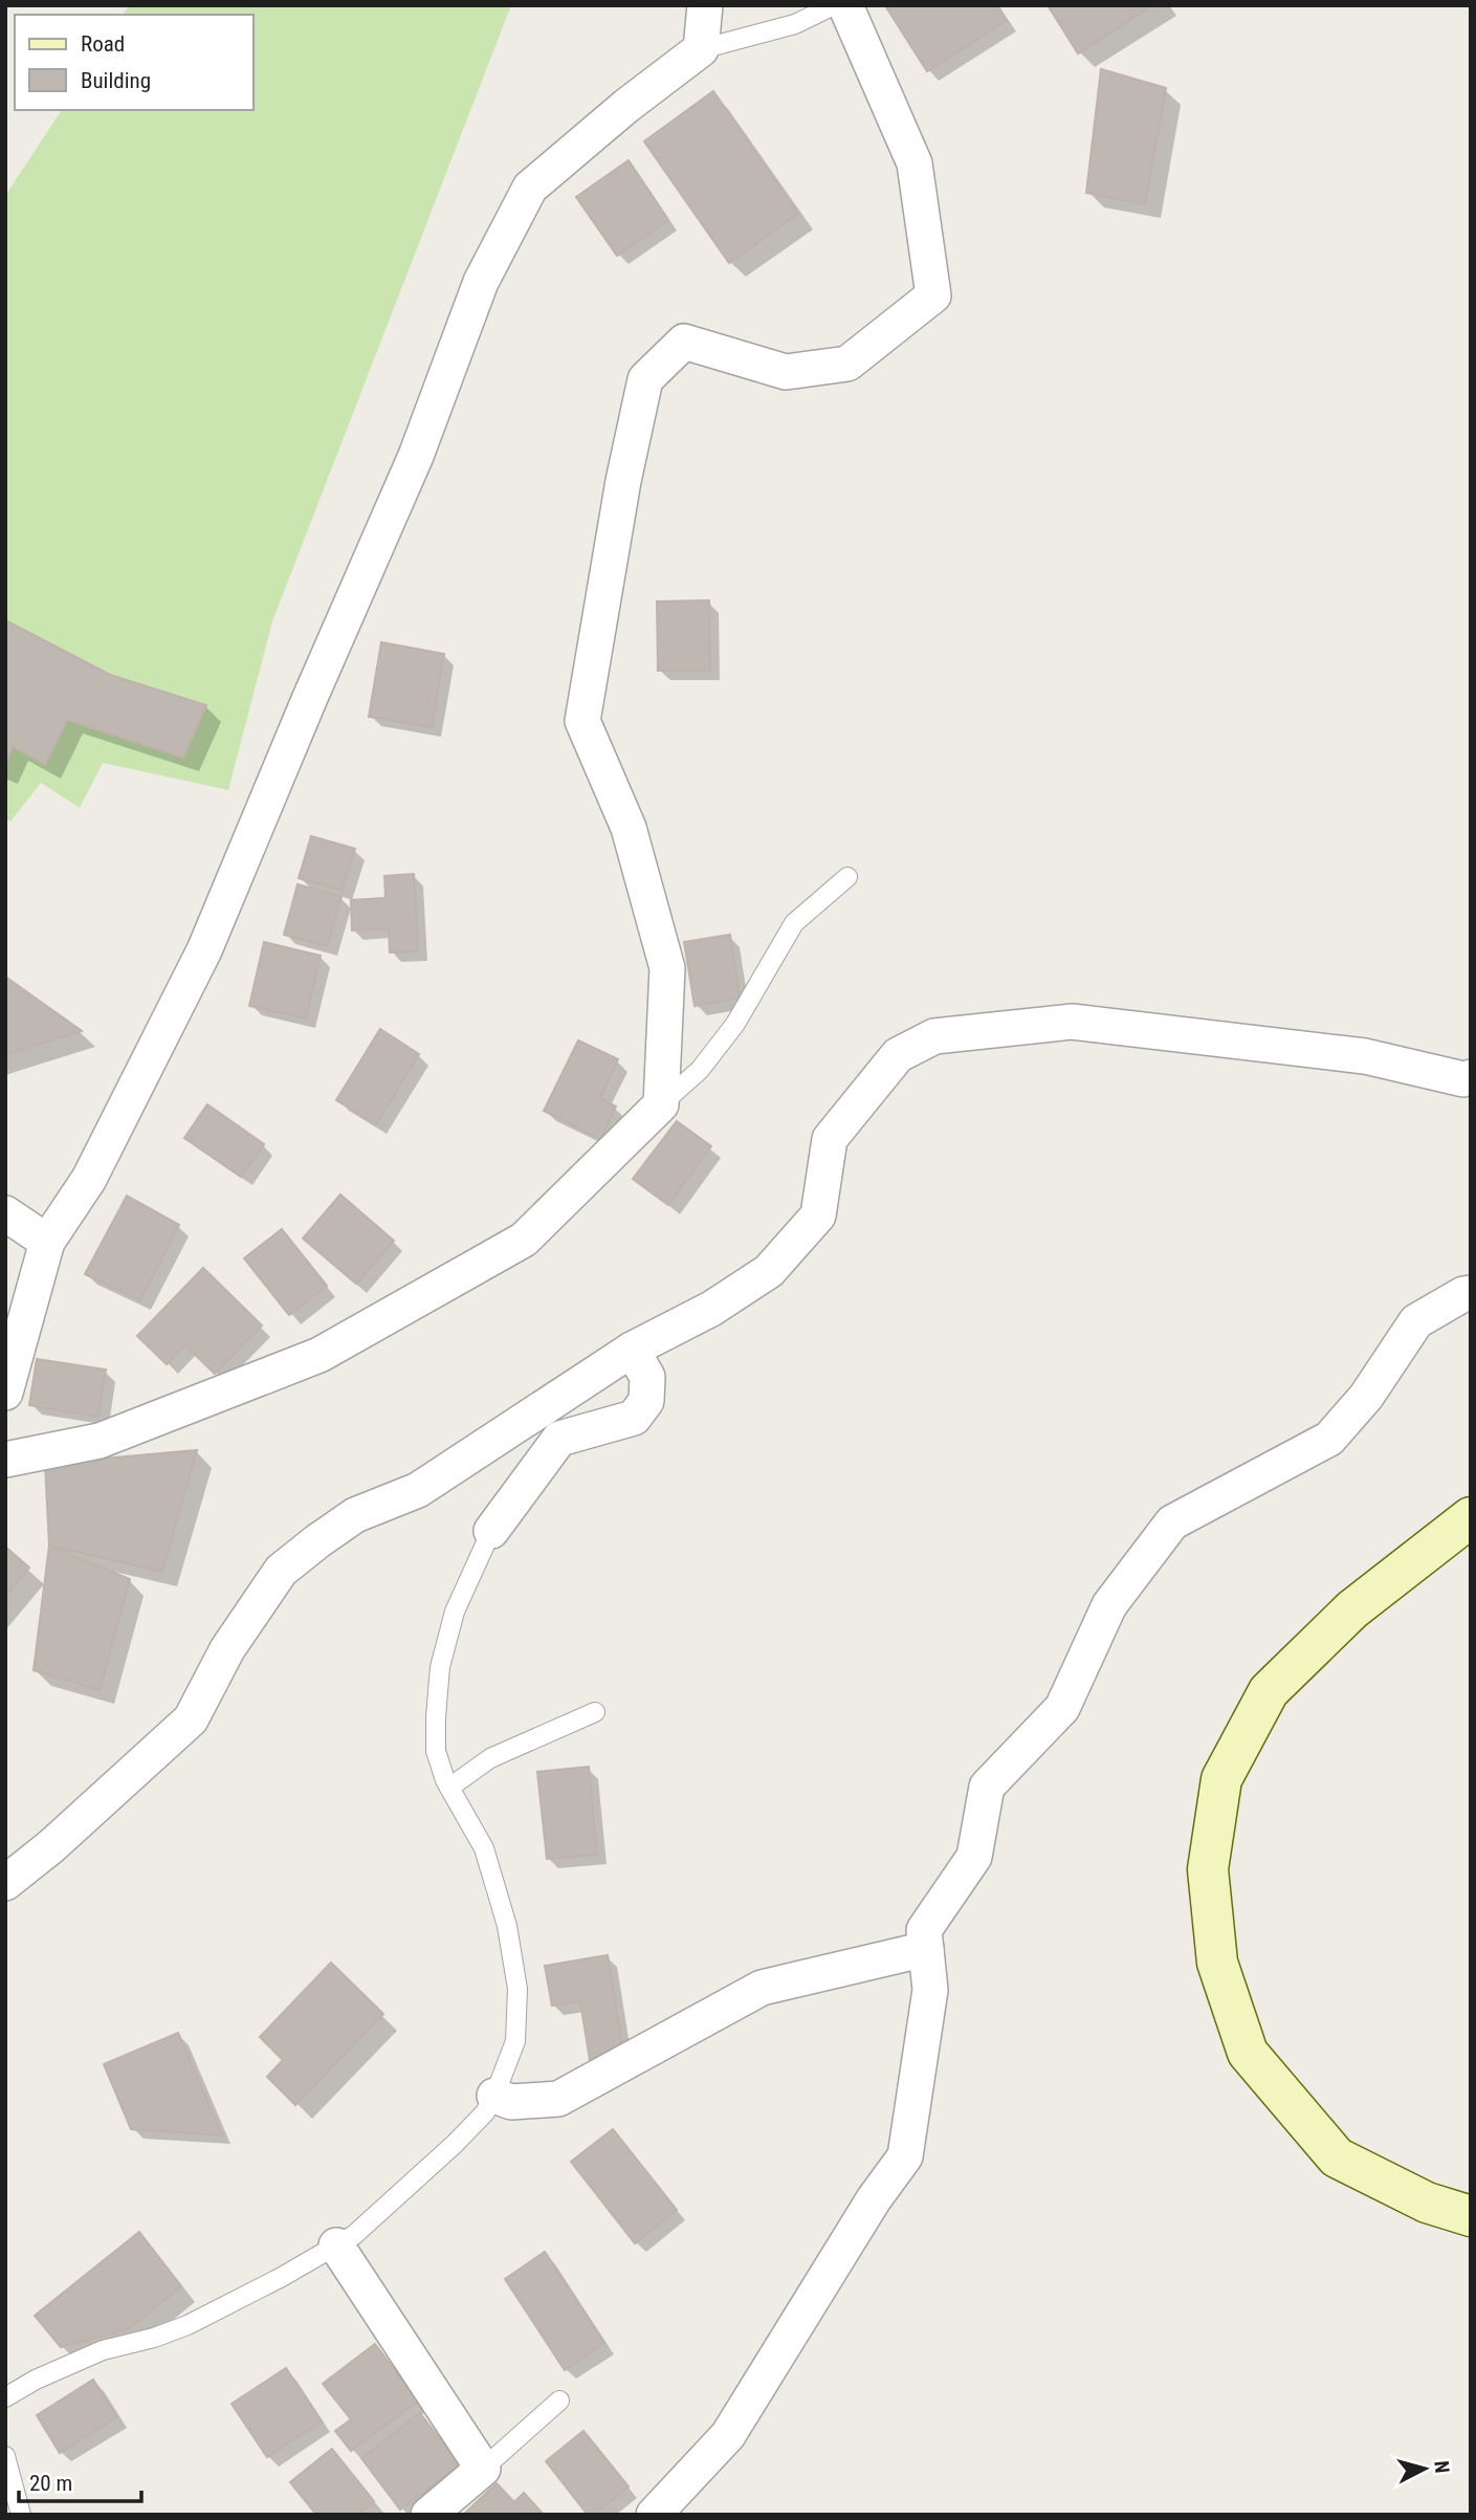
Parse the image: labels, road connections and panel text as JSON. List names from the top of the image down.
{
  "legend": ["Road", "Building"],
  "scale_bar": "20 m",
  "north": "right"
}
